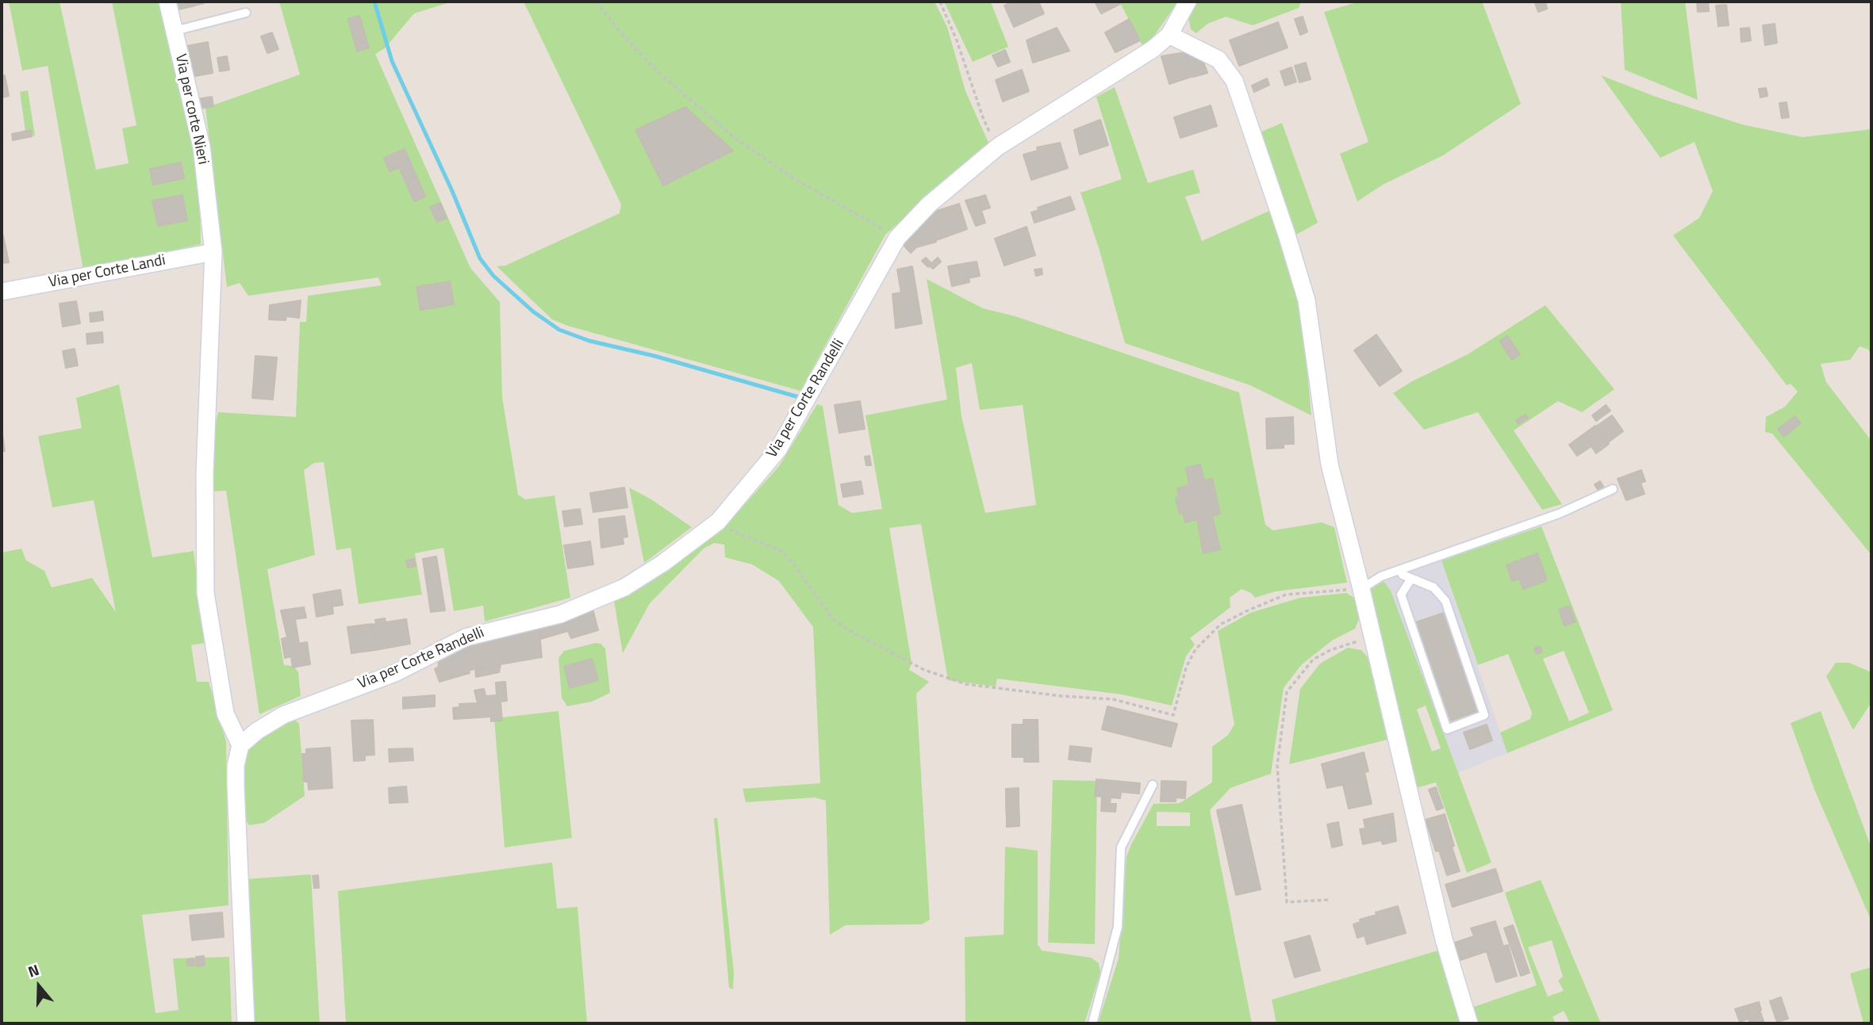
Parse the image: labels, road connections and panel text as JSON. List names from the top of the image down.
{
  "streets": {
    "street": ["Via per corte Nieri", "Via per Corte Landi", "Via per Corte Randelli"]
  },
  "crossings": [
    ["Via per corte Nieri", "Via per Corte Landi"],
    ["Via per corte Nieri", "Via per Corte Randelli"]
  ],
  "north": "top"
}
